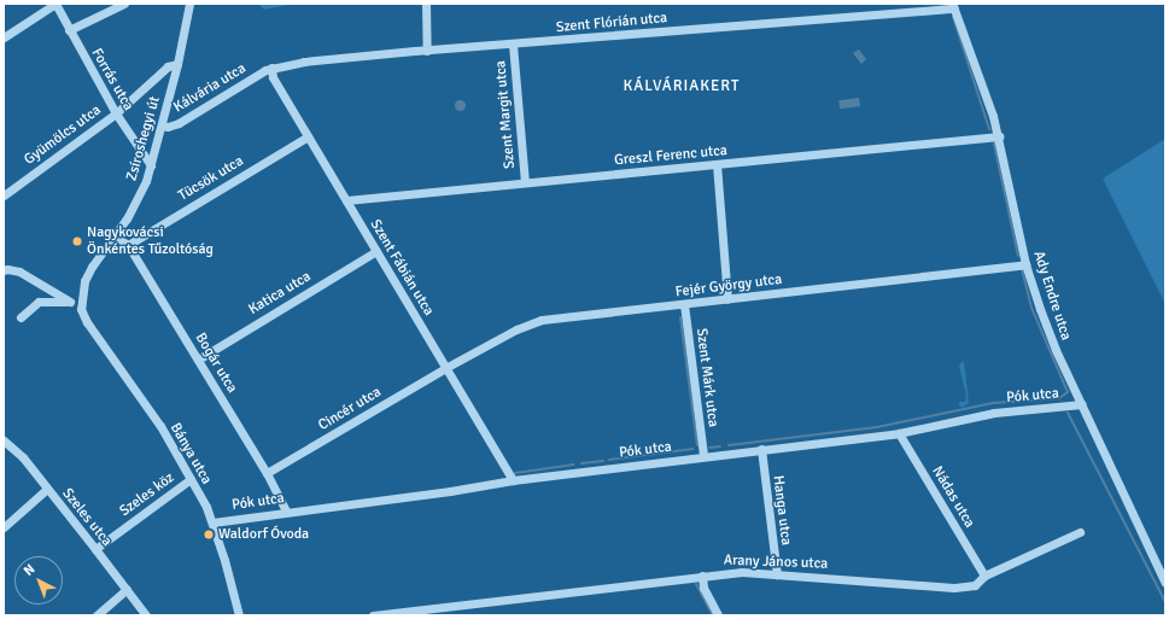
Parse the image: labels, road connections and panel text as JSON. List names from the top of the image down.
{
  "streets": {
    "street": [
      "Szent Flórián utca",
      "Forrás utca",
      "Kálvária utca",
      "Szent Margit utca",
      "Gyümölcs utca",
      "Zsíroshegyi út",
      "Greszl Ferenc utca",
      "Tücsök utca",
      "Szent Fábián utca",
      "Fejér György utca",
      "Katica utca",
      "Ady Endre utca",
      "Bogár utca",
      "Szent Márk utca",
      "Pók utca",
      "Cincér utca",
      "Bánya utca",
      "Szeles köz",
      "Nádas utca",
      "Hanga utca",
      "Szeles utca",
      "Arany János utca"
    ]
  },
  "crossings": [
    ["Szent Flórián utca", "Kálvária utca"],
    ["Szent Flórián utca", "Szent Margit utca"],
    ["Szent Flórián utca", "Szent Fábián utca"],
    ["Szent Flórián utca", "Ady Endre utca"],
    ["Forrás utca", "Gyümölcs utca"],
    ["Forrás utca", "Zsíroshegyi út"],
    ["Kálvária utca", "Zsíroshegyi út"],
    ["Kálvária utca", "Szent Fábián utca"],
    ["Szent Margit utca", "Greszl Ferenc utca"],
    ["Gyümölcs utca", "Zsíroshegyi út"],
    ["Zsíroshegyi út", "Bogár utca"],
    ["Zsíroshegyi út", "Bánya utca"],
    ["Greszl Ferenc utca", "Szent Fábián utca"],
    ["Greszl Ferenc utca", "Ady Endre utca"],
    ["Tücsök utca", "Szent Fábián utca"],
    ["Tücsök utca", "Bogár utca"],
    ["Szent Fábián utca", "Fejér György utca"],
    ["Szent Fábián utca", "Katica utca"],
    ["Szent Fábián utca", "Pók utca"],
    ["Szent Fábián utca", "Cincér utca"],
    ["Fejér György utca", "Ady Endre utca"],
    ["Fejér György utca", "Szent Márk utca"],
    ["Fejér György utca", "Cincér utca"],
    ["Katica utca", "Bogár utca"],
    ["Ady Endre utca", "Pók utca"],
    ["Bogár utca", "Pók utca"],
    ["Bogár utca", "Cincér utca"],
    ["Szent Márk utca", "Pók utca"],
    ["Pók utca", "Bánya utca"],
    ["Pók utca", "Nádas utca"],
    ["Pók utca", "Hanga utca"],
    ["Bánya utca", "Szeles köz"],
    ["Szeles köz", "Szeles utca"],
    ["Nádas utca", "Arany János utca"],
    ["Hanga utca", "Arany János utca"]
  ],
  "districts": ["KÁLVÁRIAKERT"],
  "places": ["Nagykovácsi Önkéntes Tűzoltóság", "Waldorf Óvoda"],
  "north": "top left"
}
